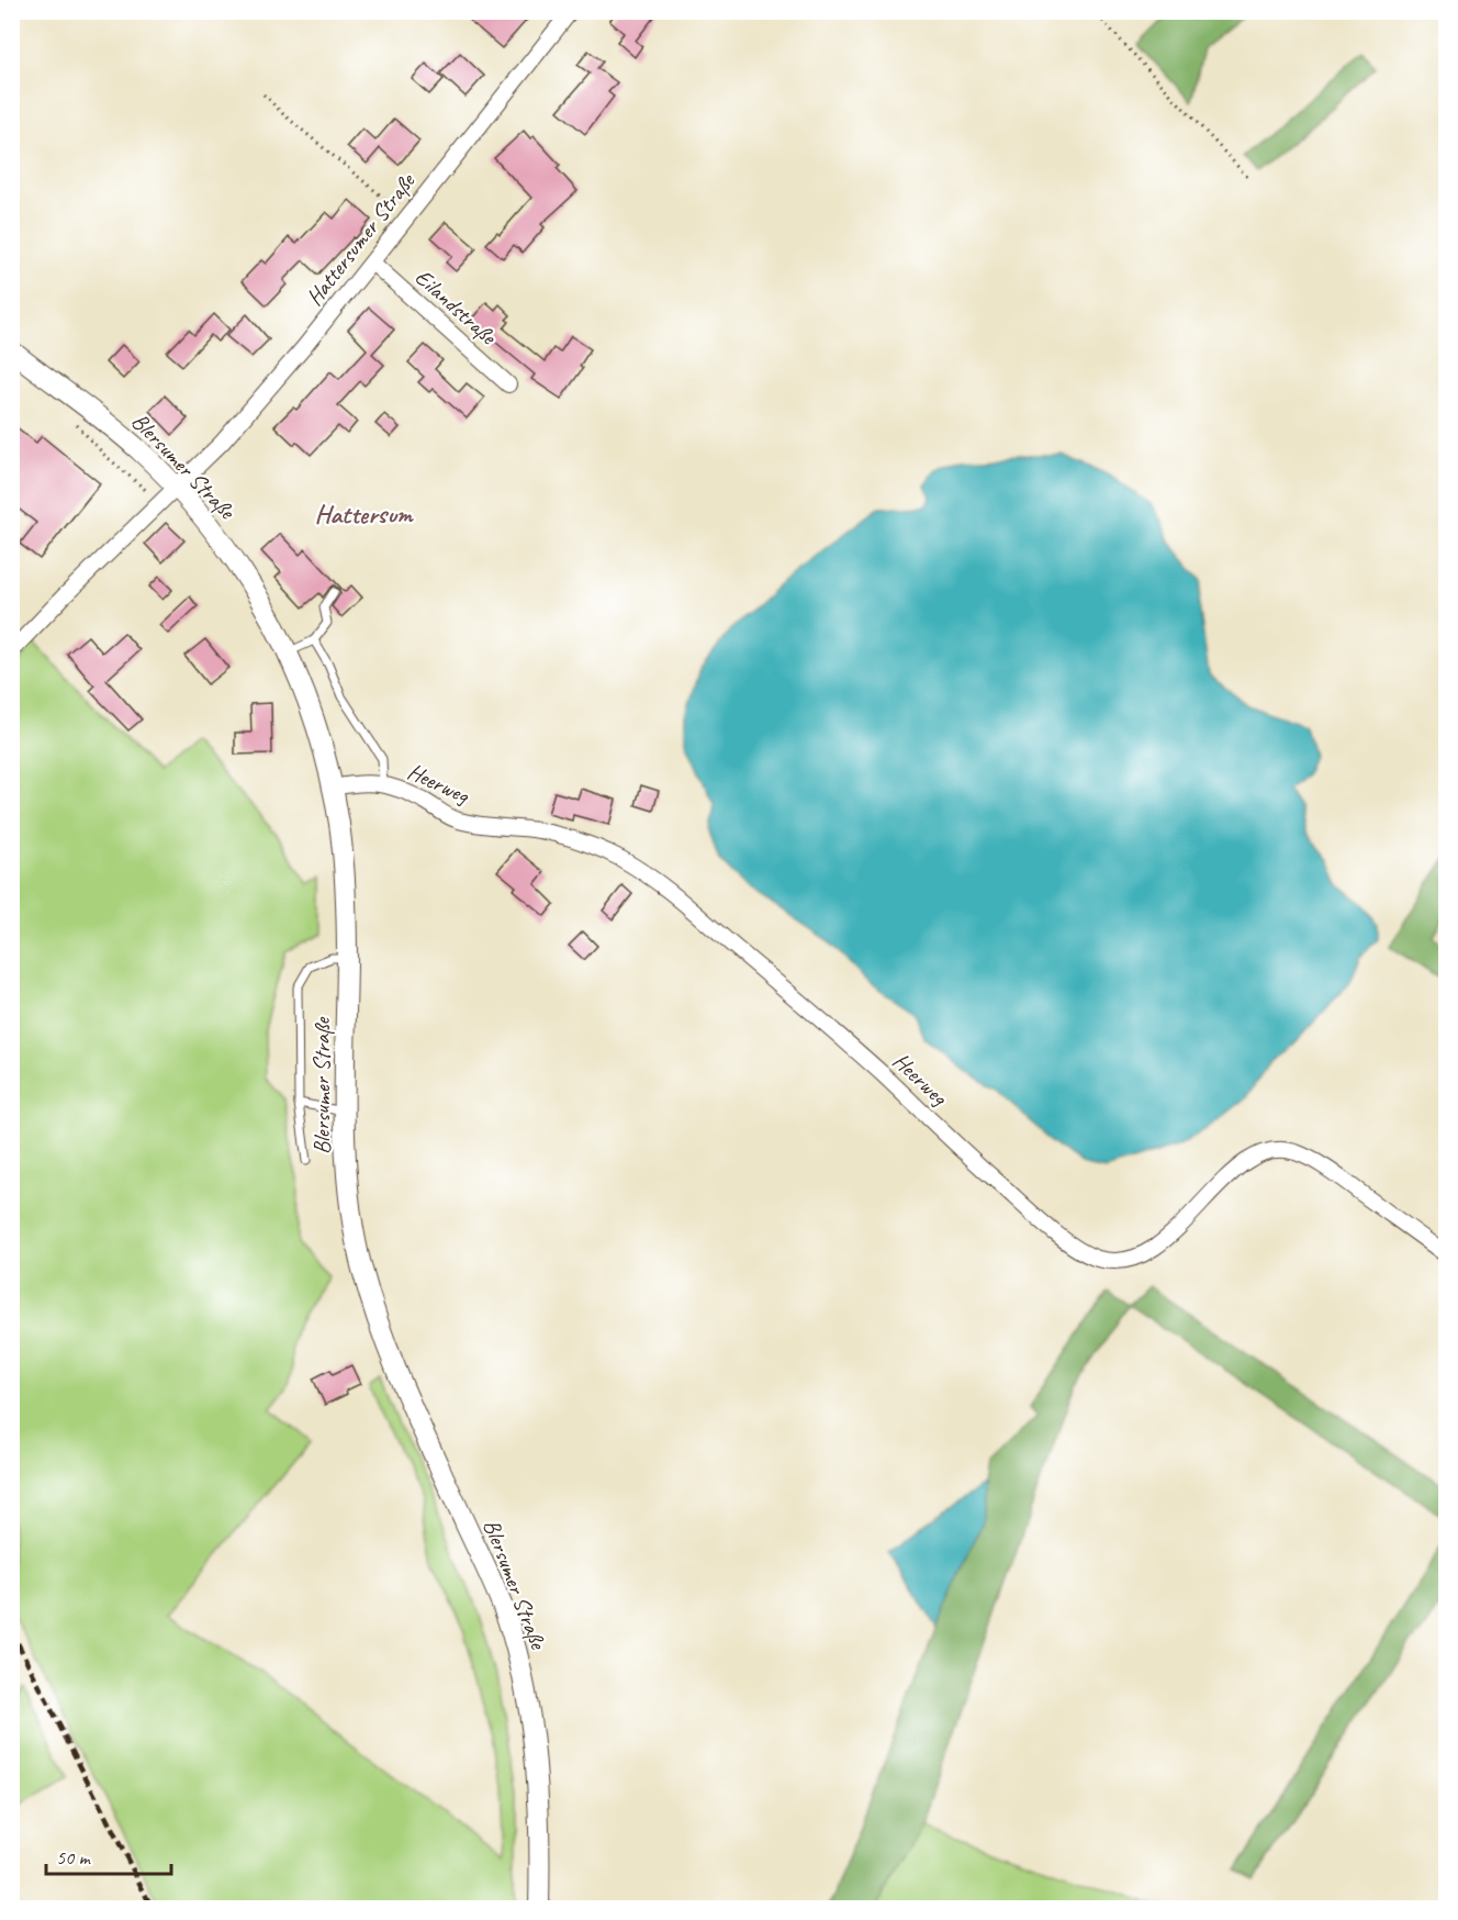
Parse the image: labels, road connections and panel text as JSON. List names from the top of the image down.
{
  "streets": {
    "main road": ["Blersumer Straße"],
    "street": ["Hattersumer Straße", "Eilandstraße", "Heerweg"]
  },
  "crossings": [
    ["Hattersumer Straße", "Eilandstraße"],
    ["Hattersumer Straße", "Blersumer Straße"],
    ["Blersumer Straße", "Heerweg"]
  ],
  "districts": ["Hattersum"],
  "scale_bar": "50 m"
}
